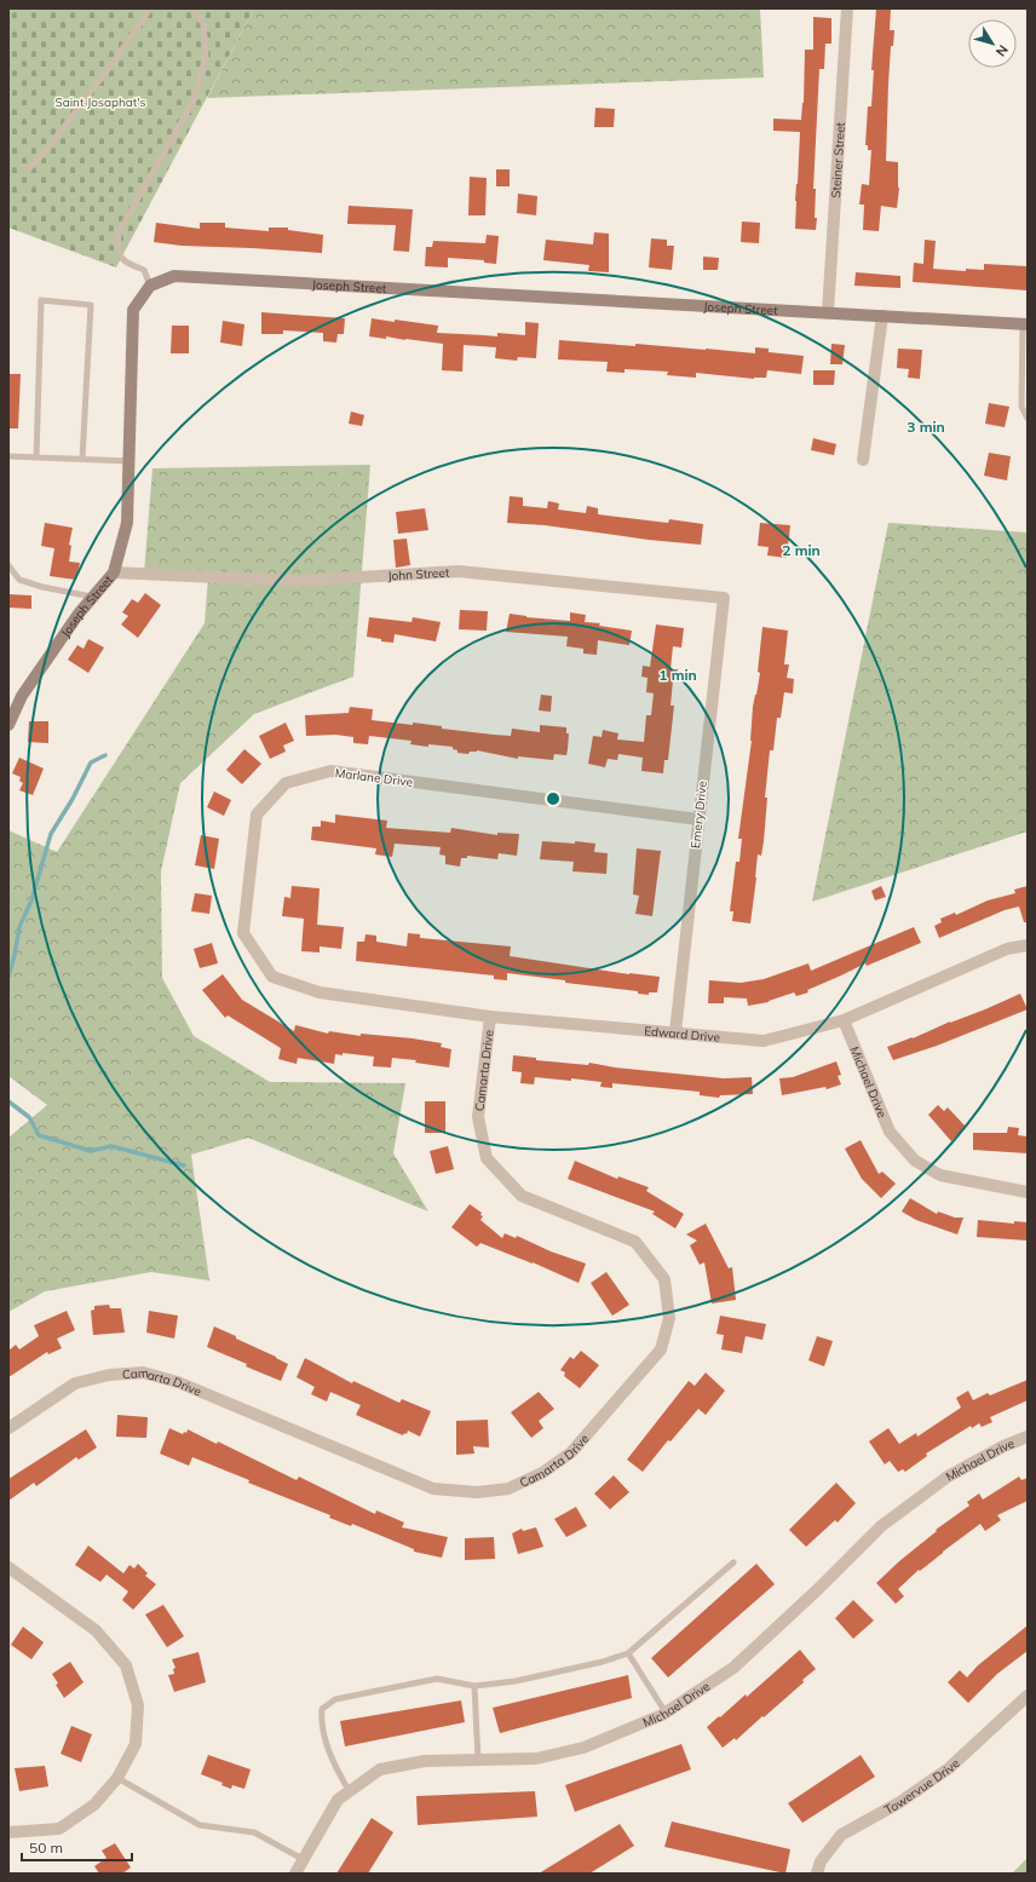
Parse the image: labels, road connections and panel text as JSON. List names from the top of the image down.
{
  "streets": {
    "street": [
      "Steiner Street",
      "Joseph Street",
      "John Street",
      "Marlane Drive",
      "Emery Drive",
      "Edward Drive",
      "Camarta Drive",
      "Michael Drive",
      "Towervue Drive"
    ]
  },
  "crossings": [
    ["Steiner Street", "Joseph Street"],
    ["Joseph Street", "John Street"],
    ["John Street", "Emery Drive"],
    ["Marlane Drive", "Emery Drive"],
    ["Marlane Drive", "Edward Drive"],
    ["Emery Drive", "Edward Drive"],
    ["Edward Drive", "Camarta Drive"],
    ["Edward Drive", "Michael Drive"]
  ],
  "parks": ["Saint Josaphat's"],
  "scale_bar": "50 m",
  "north": "bottom right",
  "rings": ["3 min", "2 min", "1 min"]
}
